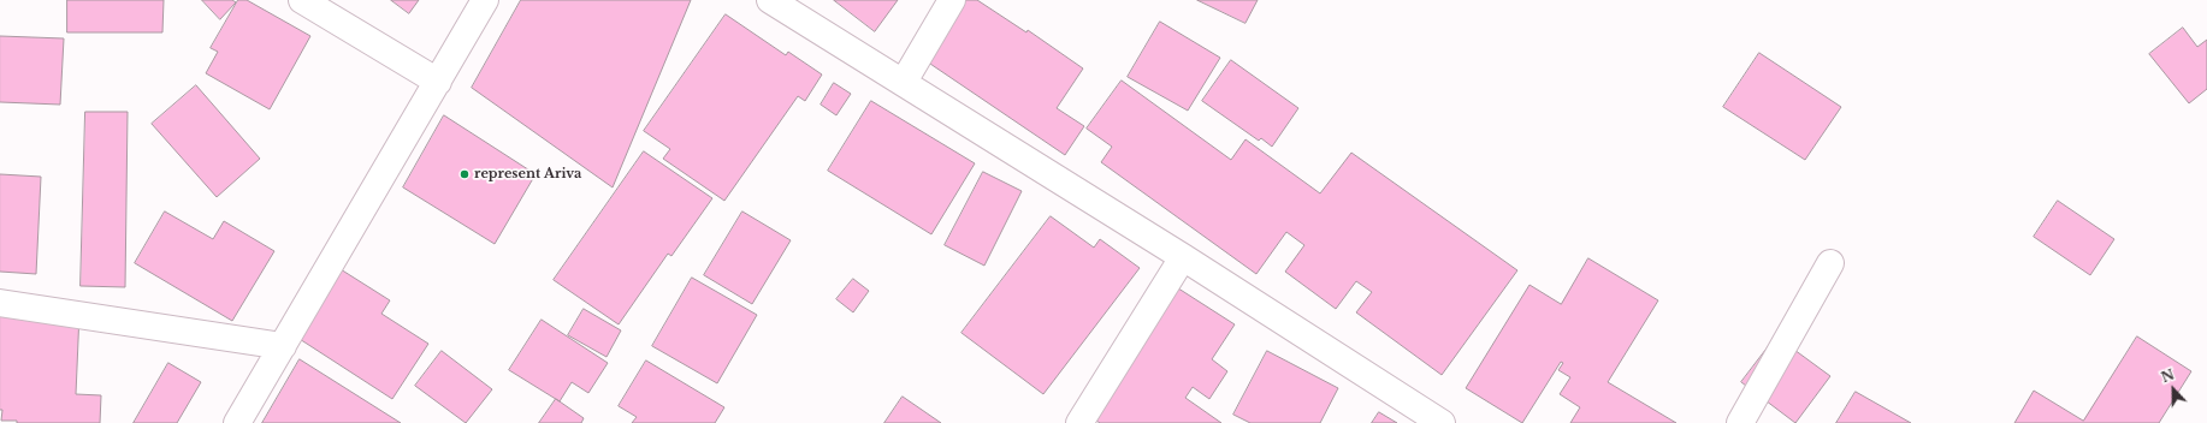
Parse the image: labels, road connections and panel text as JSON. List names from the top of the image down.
{
  "places": ["represent Ariva"],
  "north": "top"
}
